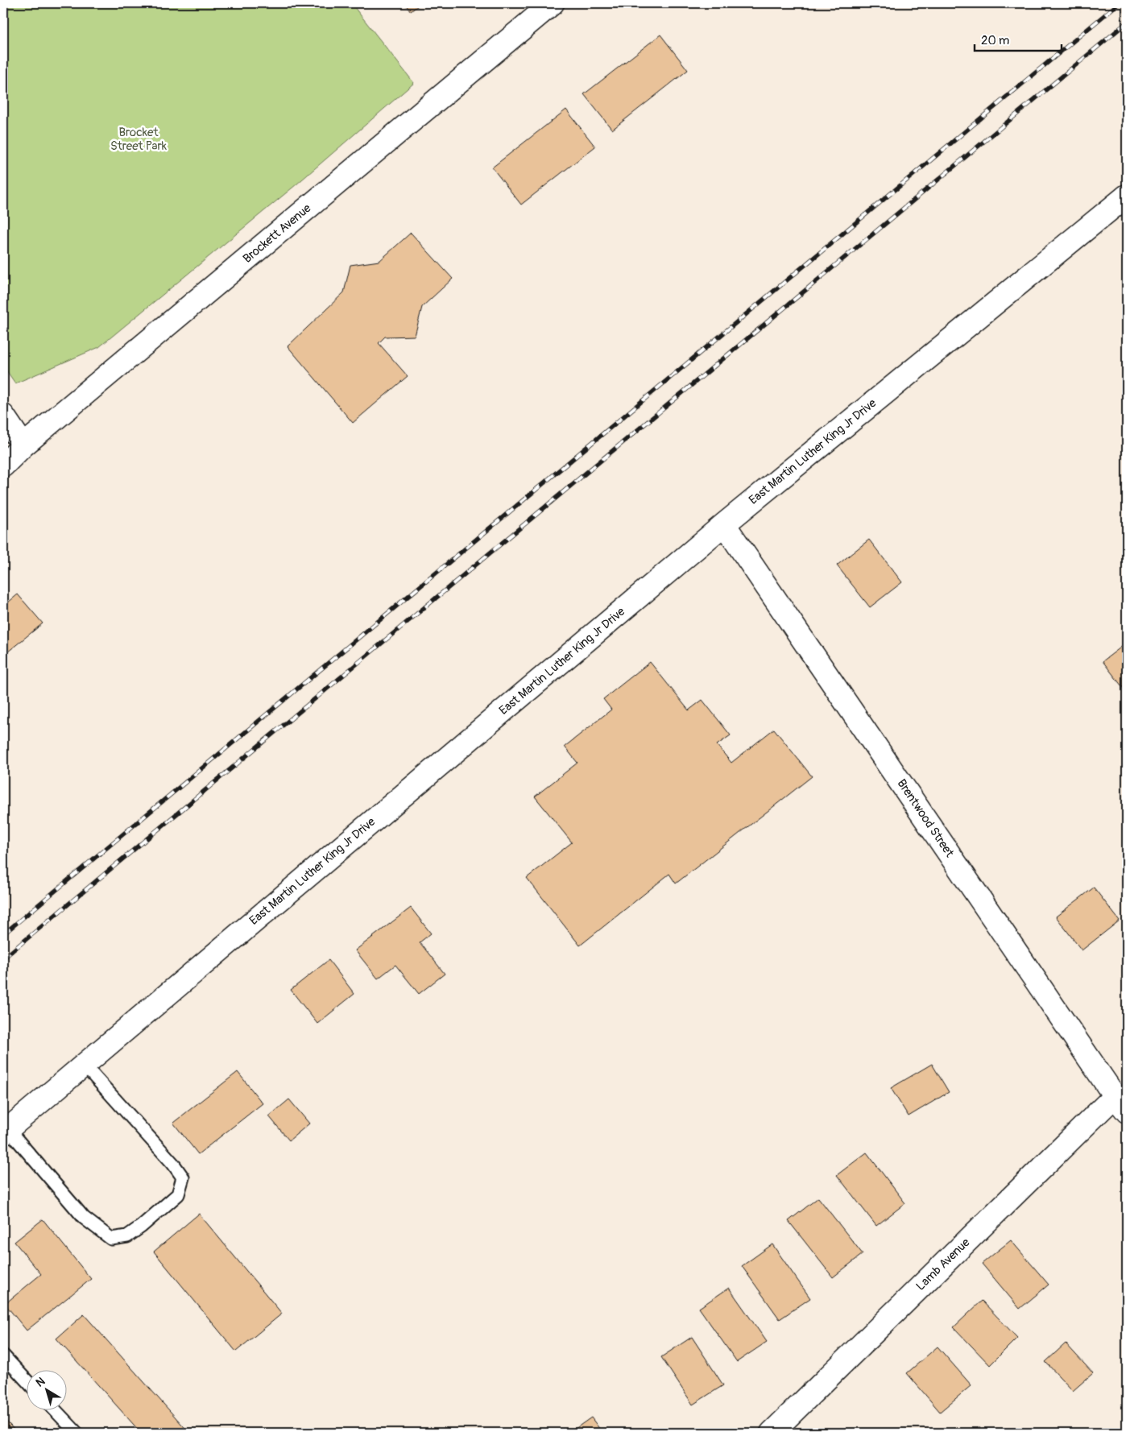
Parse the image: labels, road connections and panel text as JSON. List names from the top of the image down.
{
  "streets": {
    "main road": [
      "Brockett Avenue",
      "East Martin Luther King Jr Drive",
      "Brentwood Street",
      "Lamb Avenue"
    ]
  },
  "crossings": [
    ["East Martin Luther King Jr Drive", "Brentwood Street"],
    ["Brentwood Street", "Lamb Avenue"]
  ],
  "parks": ["Brocket Street Park"],
  "scale_bar": "20 m",
  "north": "top left"
}
